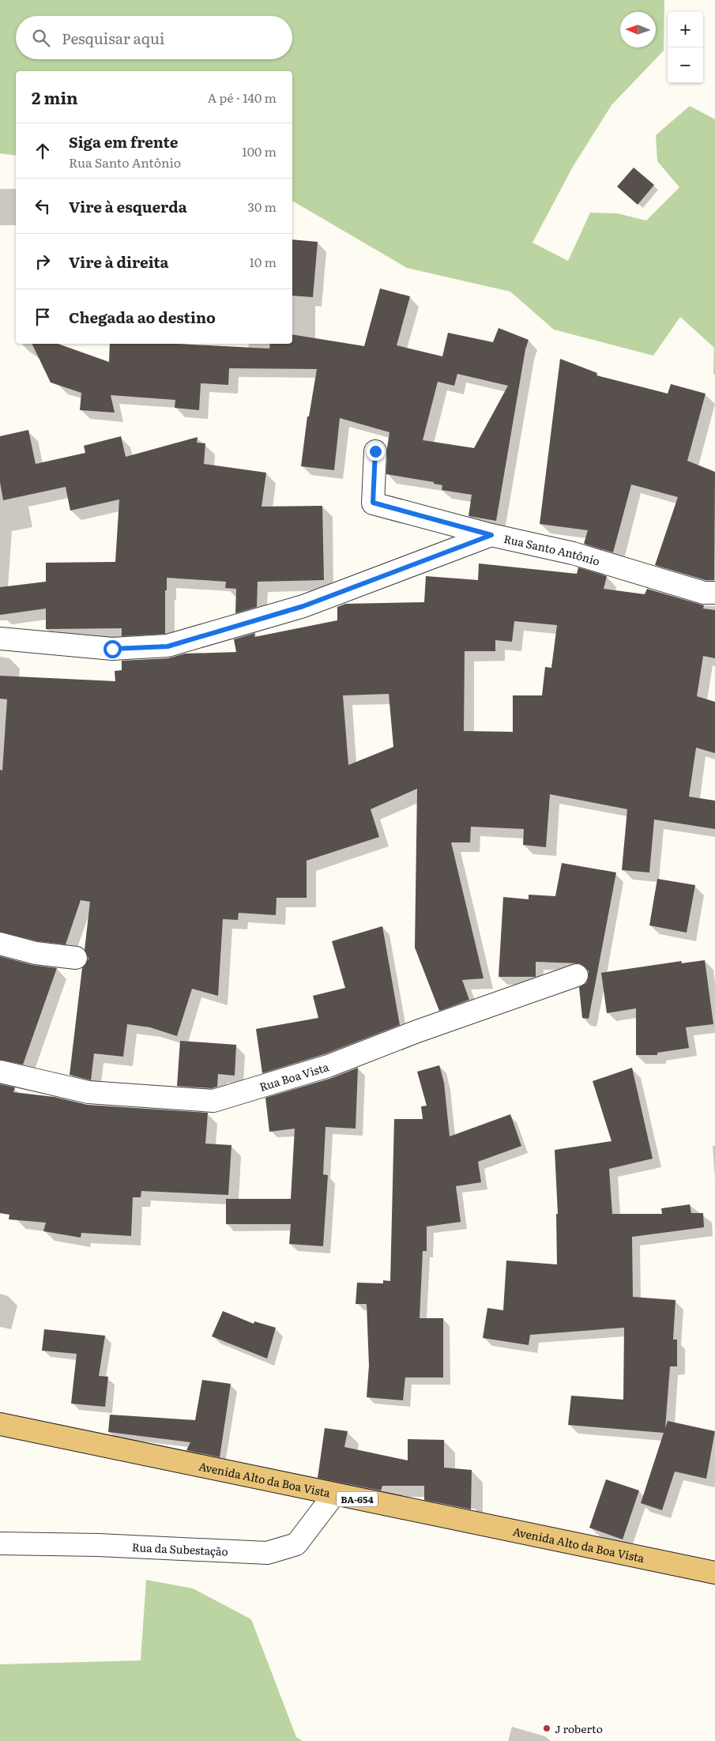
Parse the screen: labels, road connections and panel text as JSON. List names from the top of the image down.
{
  "streets": {
    "main road": ["Avenida Alto da Boa Vista", "BA-654"],
    "street": ["Rua Santo Antônio", "Rua Boa Vista", "Rua da Subestação"]
  },
  "crossings": [
    ["Avenida Alto da Boa Vista", "Rua da Subestação"]
  ],
  "places": ["J roberto"],
  "north": "left",
  "page": {
    "map_buttons": ["+", "−"],
    "search": "Pesquisar aqui",
    "heading": ["2 min", "A pé · 140 m"],
    "list": [
      ["Siga em frente", "Rua Santo Antônio", "100 m"],
      ["Vire à esquerda", "30 m"],
      ["Vire à direita", "10 m"],
      "Chegada ao destino"
    ]
  }
}
